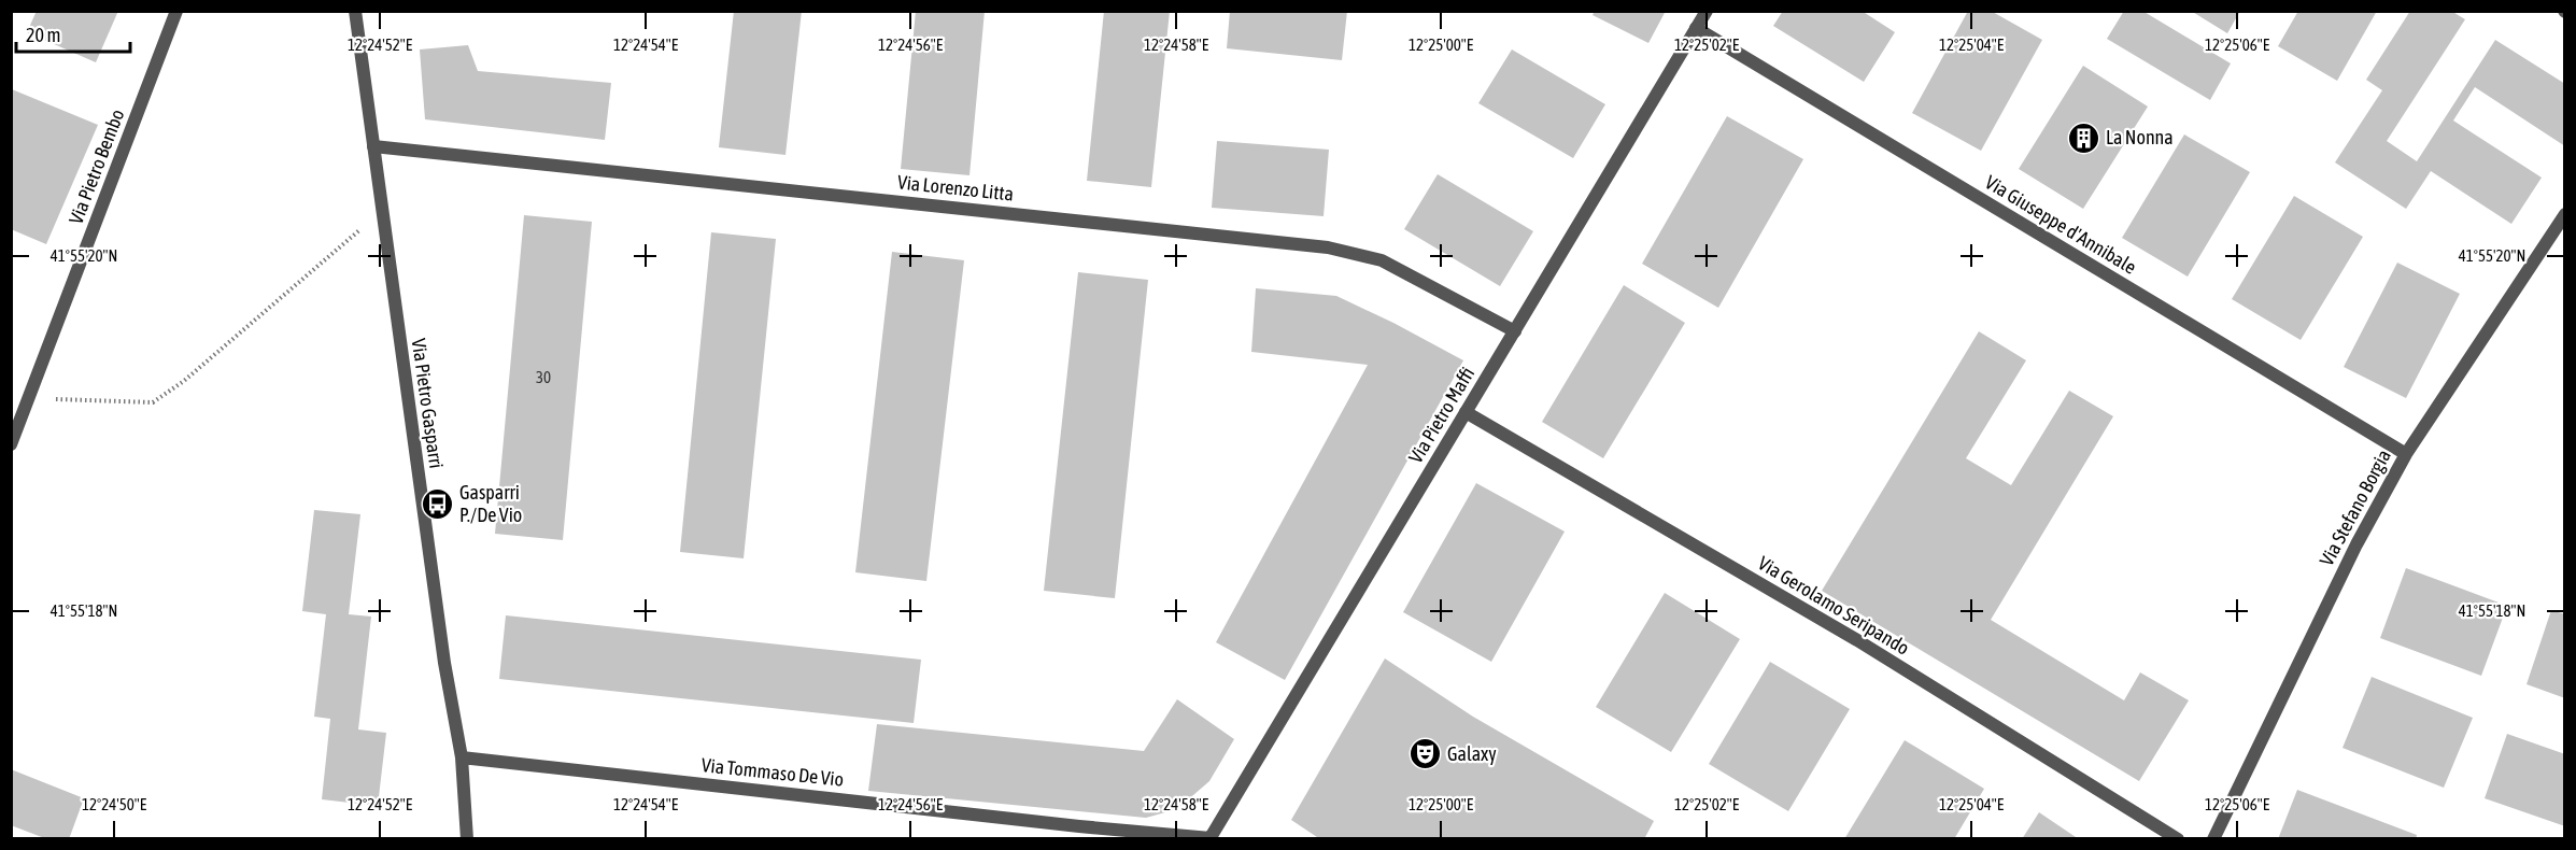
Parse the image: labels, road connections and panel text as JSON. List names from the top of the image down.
{
  "streets": {
    "street": [
      "Via Pietro Bembo",
      "Via Lorenzo Litta",
      "Via Giuseppe d'Annibale",
      "Via Pietro Gasparri",
      "Via Pietro Maffi",
      "Via Stefano Borgia",
      "Via Gerolamo Seripando",
      "Via Tommaso De Vio"
    ]
  },
  "crossings": [
    ["Via Lorenzo Litta", "Via Pietro Gasparri"],
    ["Via Lorenzo Litta", "Via Pietro Maffi"],
    ["Via Giuseppe d'Annibale", "Via Pietro Maffi"],
    ["Via Giuseppe d'Annibale", "Via Stefano Borgia"],
    ["Via Pietro Gasparri", "Via Tommaso De Vio"],
    ["Via Pietro Maffi", "Via Gerolamo Seripando"],
    ["Via Pietro Maffi", "Via Tommaso De Vio"]
  ],
  "places": {
    "building": ["La Nonna"],
    "bus stop": ["Gasparri P./De Vio"],
    "theatre": ["Galaxy"]
  },
  "house_numbers": ["30"],
  "scale_bar": "20 m",
  "coordinates": [
    "12°24'52\"E",
    "12°24'54\"E",
    "12°24'56\"E",
    "12°24'58\"E",
    "12°25'00\"E",
    "12°25'02\"E",
    "12°25'04\"E",
    "12°25'06\"E",
    "41°55'20\"N",
    "41°55'18\"N",
    "12°24'50\"E"
  ]
}
